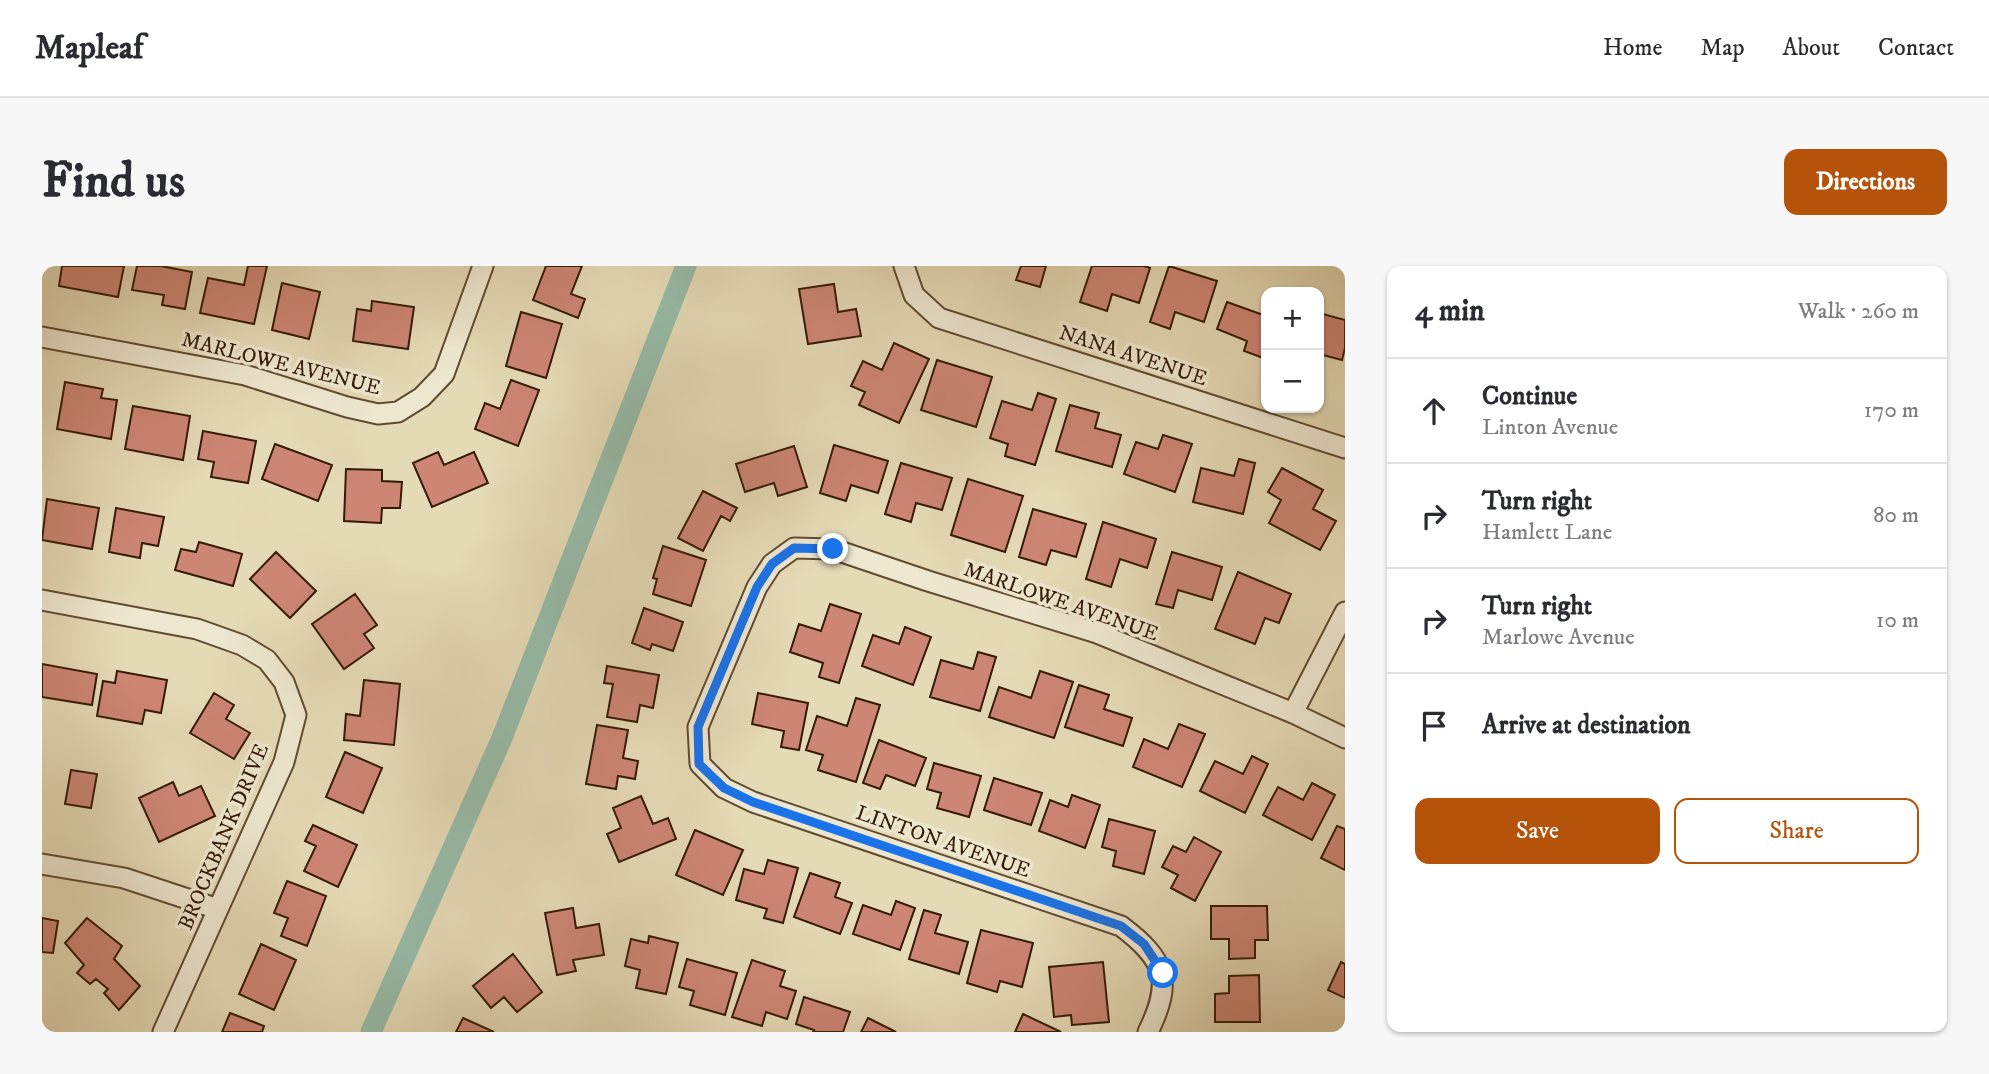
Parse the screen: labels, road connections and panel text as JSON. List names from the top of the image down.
{
  "streets": {
    "street": [
      "NANA AVENUE",
      "MARLOWE AVENUE",
      "BROCKBANK DRIVE",
      "LINTON AVENUE"
    ]
  },
  "crossings": [
    ["MARLOWE AVENUE", "LINTON AVENUE"]
  ],
  "page": {
    "header": "Mapleaf",
    "nav": [
      "Home",
      "Map",
      "About",
      "Contact"
    ],
    "buttons": [
      "Directions",
      ["Save", "Share"]
    ],
    "title": "Find us",
    "heading": ["4 min", "Walk · 260 m"],
    "map_buttons": ["+", "−"],
    "list": [
      ["Continue", "Linton Avenue", "170 m"],
      ["Turn right", "Hamlett Lane", "80 m"],
      ["Turn right", "Marlowe Avenue", "10 m"],
      "Arrive at destination"
    ]
  }
}
